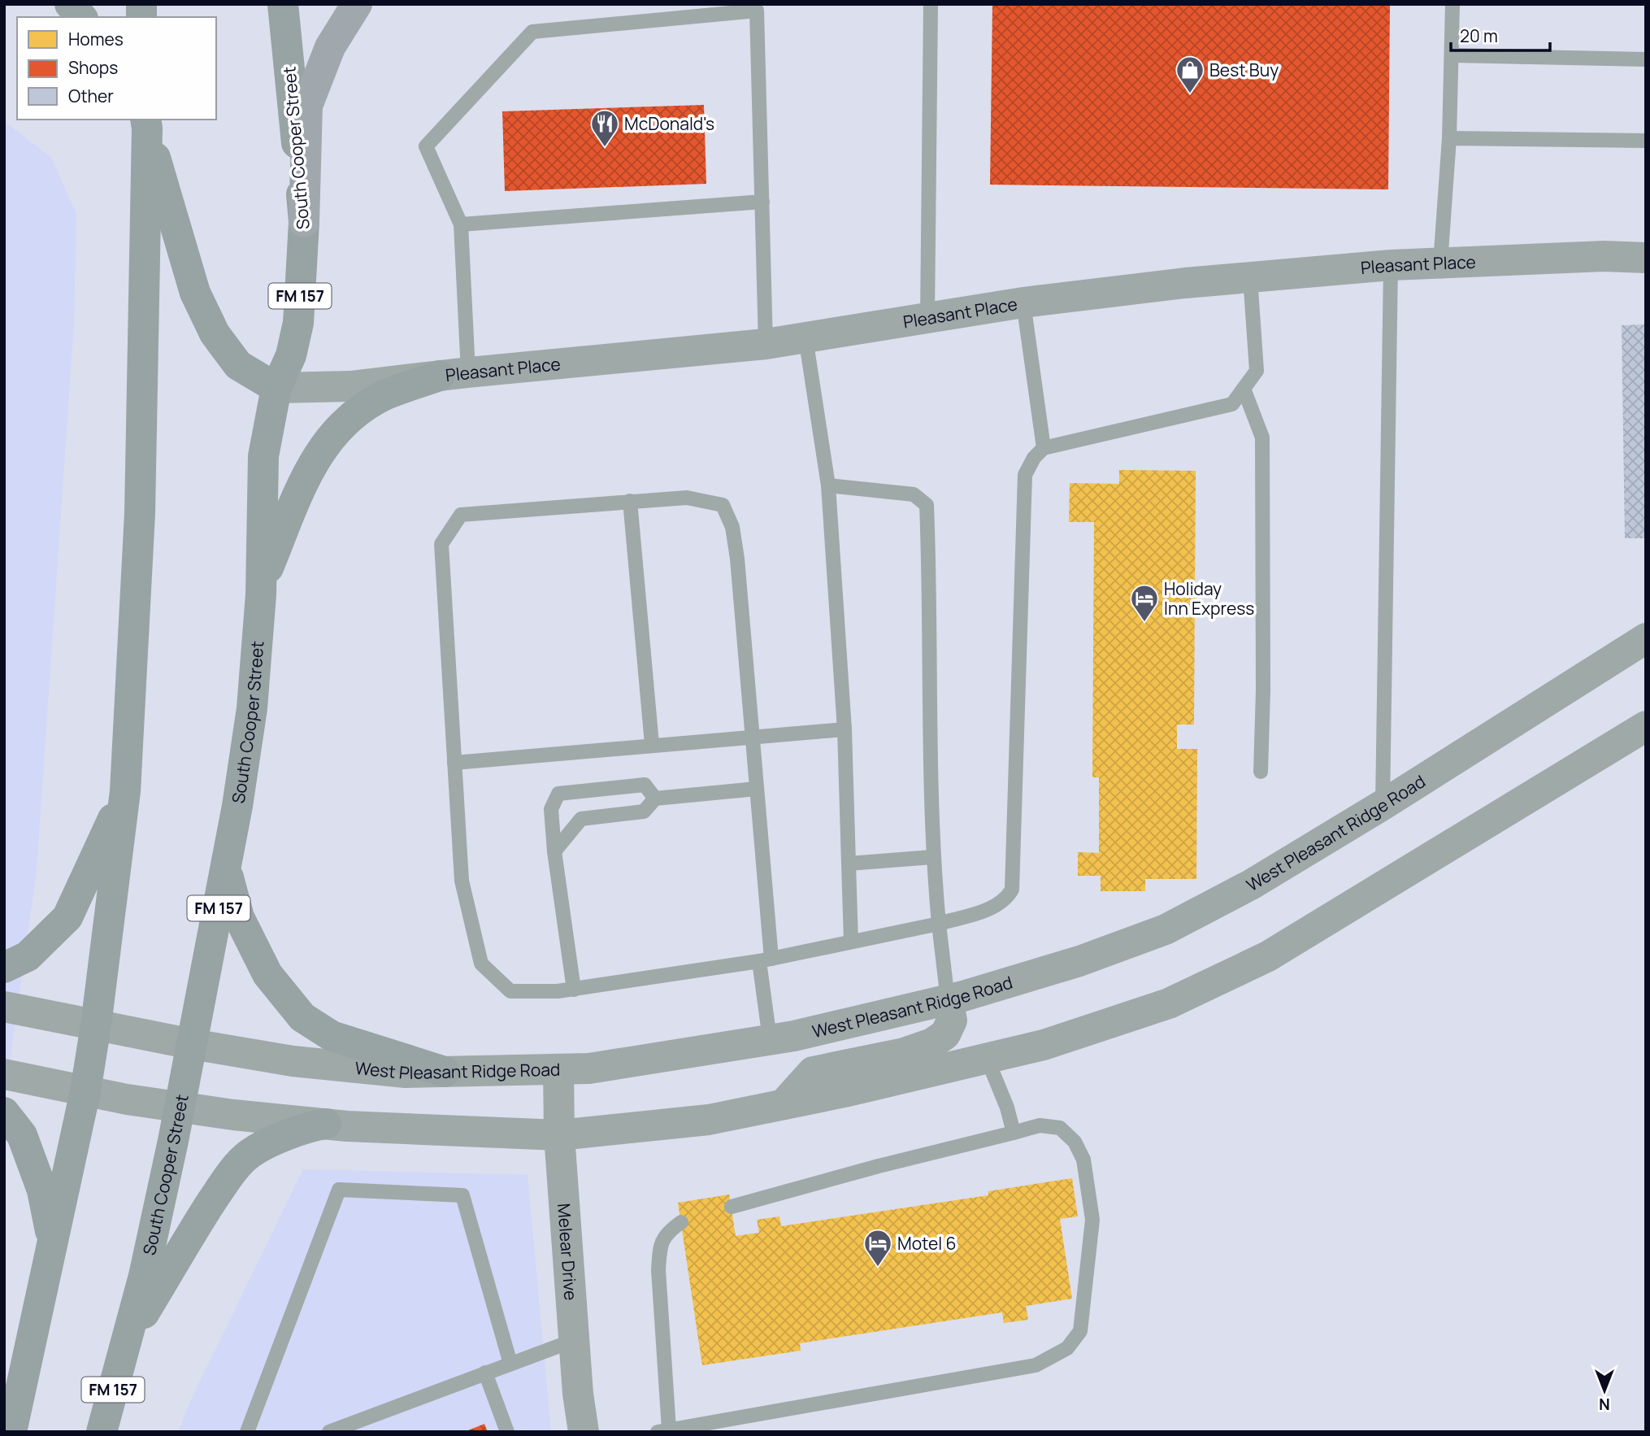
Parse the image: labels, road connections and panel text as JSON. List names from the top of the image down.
{
  "streets": {
    "main road": ["South Cooper Street", "FM 157"],
    "street": ["Pleasant Place", "West Pleasant Ridge Road", "Melear Drive"]
  },
  "crossings": [
    ["South Cooper Street", "Pleasant Place"],
    ["South Cooper Street", "West Pleasant Ridge Road"],
    ["West Pleasant Ridge Road", "Melear Drive"]
  ],
  "places": {
    "shop": ["Best Buy"],
    "restaurant": ["McDonald's"],
    "hotel": ["Holiday Inn Express", "Motel 6"]
  },
  "legend": ["Homes", "Shops", "Other"],
  "scale_bar": "20 m",
  "north": "bottom"
}
